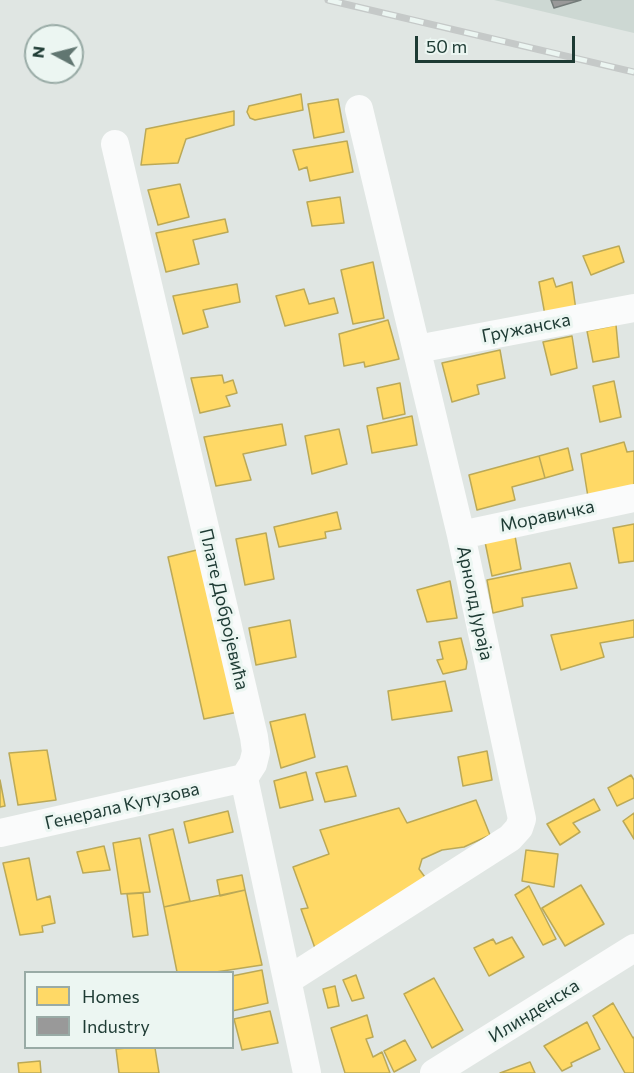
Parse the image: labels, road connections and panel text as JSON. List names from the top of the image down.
{
  "streets": {
    "street": [
      "Гружанска",
      "Моравичка",
      "Арнолд Јураја",
      "Плате Добројевића",
      "Генерала Кутузова",
      "Илинденска"
    ]
  },
  "crossings": [
    ["Гружанска", "Арнолд Јураја"],
    ["Моравичка", "Арнолд Јураја"],
    ["Плате Добројевића", "Генерала Кутузова"]
  ],
  "legend": ["Homes", "Industry"],
  "scale_bar": "50 m",
  "north": "left"
}
